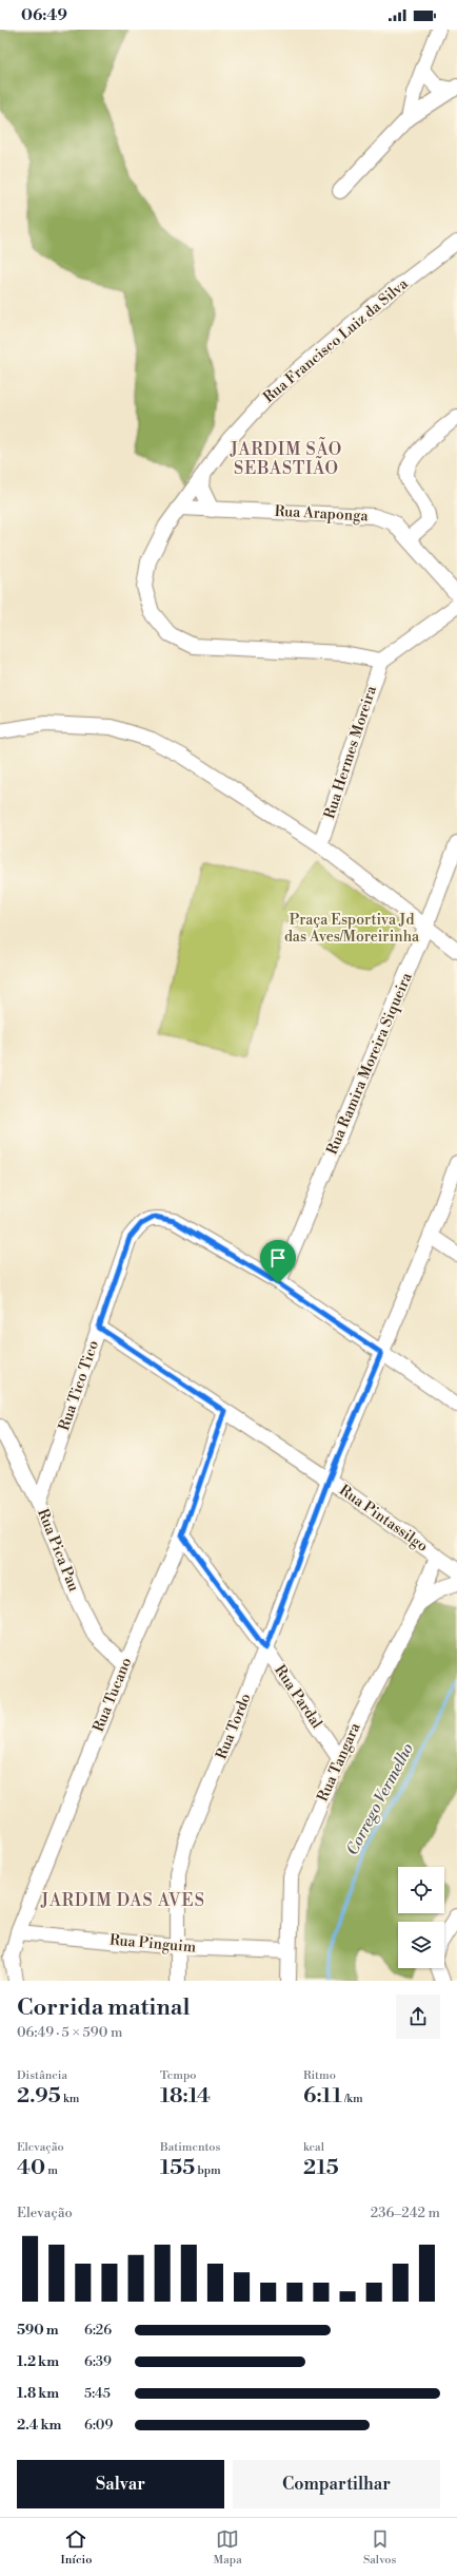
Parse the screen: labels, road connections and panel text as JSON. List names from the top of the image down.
{
  "streets": {
    "street": [
      "Rua Francisco Luiz da Silva",
      "Rua Araponga",
      "Rua Hermes Moreira",
      "Rua Ramira Moreira Siqueira",
      "Rua Tico Tico",
      "Rua Pintassilgo",
      "Rua Pica Pau",
      "Rua Tucano",
      "Rua Pardal",
      "Rua Tordo",
      "Rua Tangara",
      "Rua Pinguim"
    ]
  },
  "crossings": [
    ["Rua Francisco Luiz da Silva", "Rua Araponga"],
    ["Rua Francisco Luiz da Silva", "Rua Hermes Moreira"],
    ["Rua Ramira Moreira Siqueira", "Rua Tico Tico"],
    ["Rua Tico Tico", "Rua Pintassilgo"],
    ["Rua Tico Tico", "Rua Pica Pau"],
    ["Rua Pintassilgo", "Rua Tucano"],
    ["Rua Pintassilgo", "Rua Tordo"],
    ["Rua Pintassilgo", "Rua Tangara"],
    ["Rua Pica Pau", "Rua Tucano"],
    ["Rua Tucano", "Rua Pardal"],
    ["Rua Tucano", "Rua Pinguim"],
    ["Rua Pardal", "Rua Tordo"],
    ["Rua Pardal", "Rua Tangara"],
    ["Rua Tordo", "Rua Pinguim"],
    ["Rua Tangara", "Rua Pinguim"]
  ],
  "districts": ["JARDIM SÃO SEBASTIÃO", "JARDIM DAS AVES"],
  "water": ["Corrego Vermelho"],
  "parks": ["Praça Esportiva Jd das Aves/Moreirinha"],
  "page": {
    "status": "06:49",
    "heading": ["Corrida matinal", "06:49 · 5 × 590 m"],
    "stats": [
      ["Distância", "2.95 km"],
      ["Tempo", "18:14"],
      ["Ritmo", "6:11 /km"],
      ["Elevação", "40 m"],
      ["Batimentos", "155 bpm"],
      ["kcal", "215"]
    ],
    "chart": ["Elevação", "236–242 m"],
    "list": [
      {
        "name": "590 m",
        "note": "6:26"
      },
      {
        "name": "1.2 km",
        "note": "6:39"
      },
      {
        "name": "1.8 km",
        "note": "5:45"
      },
      {
        "name": "2.4 km",
        "note": "6:09"
      }
    ],
    "buttons": ["Salvar", "Compartilhar"],
    "tabs": ["Início", "Mapa", "Salvos"]
  }
}
